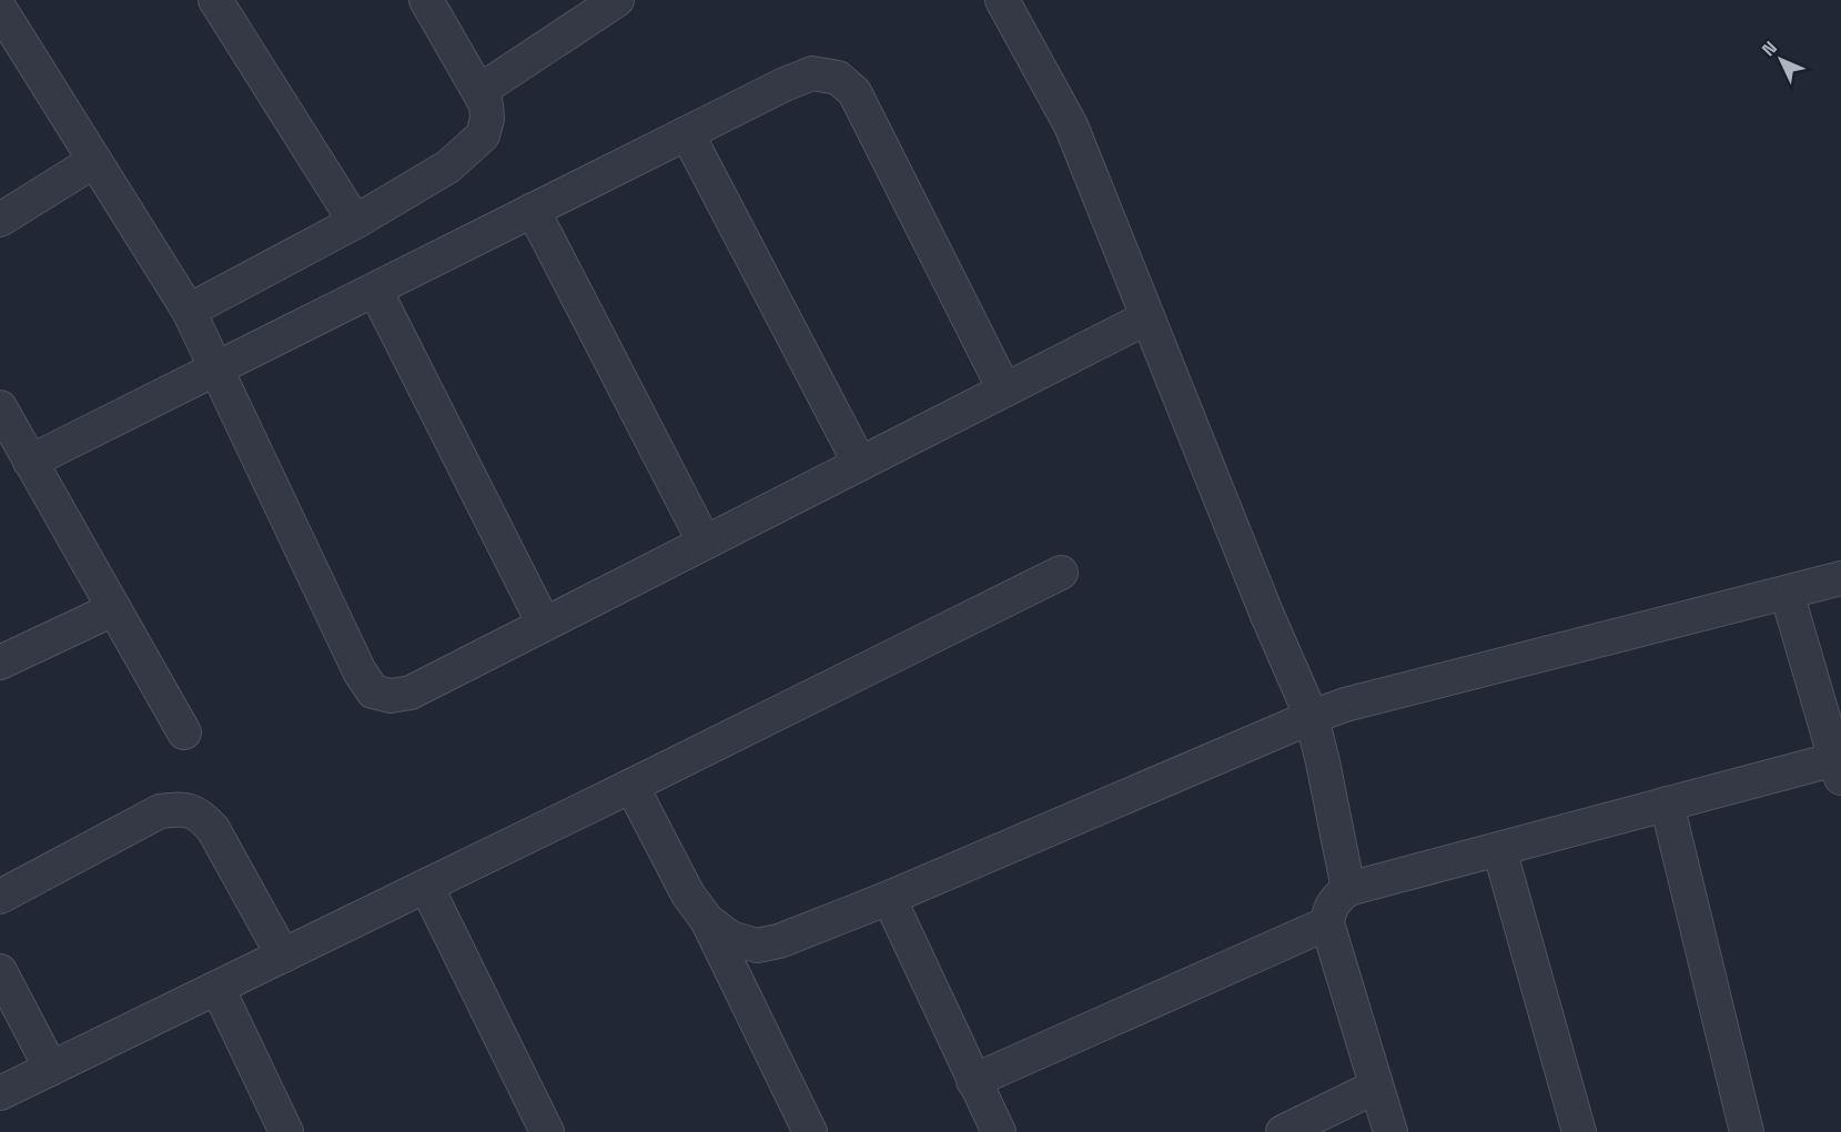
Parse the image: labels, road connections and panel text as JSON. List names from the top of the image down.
{
  "north": "top left"
}
